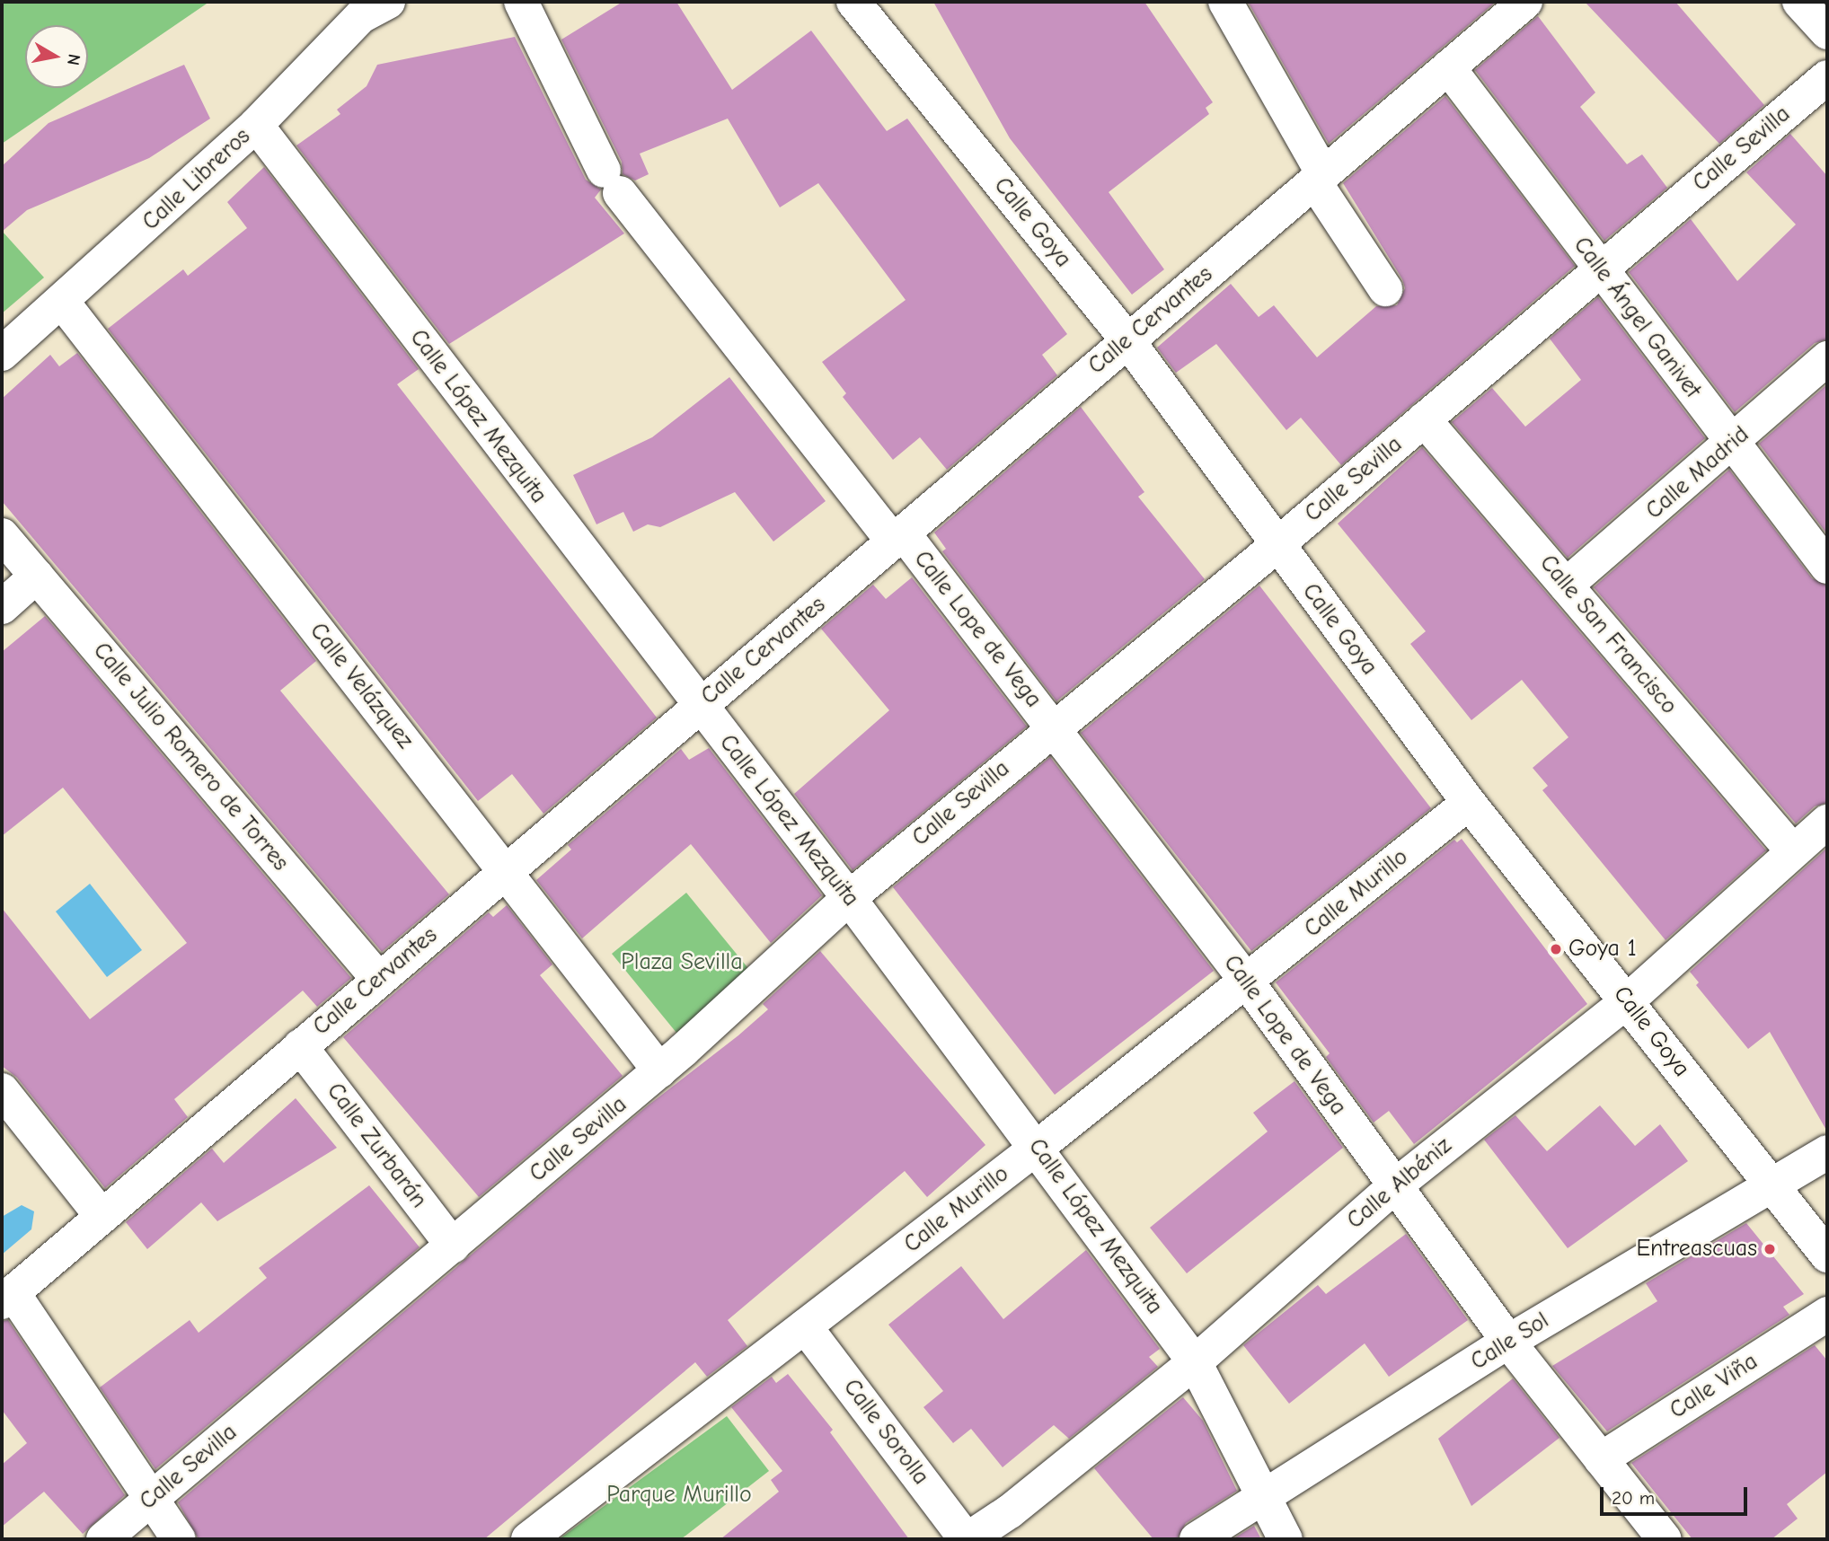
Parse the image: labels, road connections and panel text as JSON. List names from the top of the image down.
{
  "streets": {
    "street": [
      "Calle Sevilla",
      "Calle Libreros",
      "Calle Goya",
      "Calle Ángel Ganivet",
      "Calle Cervantes",
      "Calle López Mezquita",
      "Calle Madrid",
      "Calle Lope de Vega",
      "Calle San Francisco",
      "Calle Velázquez",
      "Calle Julio Romero de Torres",
      "Calle Murillo",
      "Calle Zurbarán",
      "Calle Albéniz",
      "Calle Sol",
      "Calle Viña",
      "Calle Sorolla"
    ]
  },
  "crossings": [
    ["Calle Sevilla", "Calle Goya"],
    ["Calle Sevilla", "Calle Ángel Ganivet"],
    ["Calle Sevilla", "Calle López Mezquita"],
    ["Calle Sevilla", "Calle Lope de Vega"],
    ["Calle Sevilla", "Calle San Francisco"],
    ["Calle Sevilla", "Calle Velázquez"],
    ["Calle Sevilla", "Calle Zurbarán"],
    ["Calle Libreros", "Calle López Mezquita"],
    ["Calle Libreros", "Calle Velázquez"],
    ["Calle Goya", "Calle Cervantes"],
    ["Calle Goya", "Calle Murillo"],
    ["Calle Goya", "Calle Albéniz"],
    ["Calle Goya", "Calle Sol"],
    ["Calle Ángel Ganivet", "Calle Cervantes"],
    ["Calle Ángel Ganivet", "Calle Madrid"],
    ["Calle Cervantes", "Calle López Mezquita"],
    ["Calle Cervantes", "Calle Lope de Vega"],
    ["Calle Cervantes", "Calle Velázquez"],
    ["Calle Cervantes", "Calle Julio Romero de Torres"],
    ["Calle Cervantes", "Calle Zurbarán"],
    ["Calle López Mezquita", "Calle Murillo"],
    ["Calle López Mezquita", "Calle Albéniz"],
    ["Calle López Mezquita", "Calle Sol"],
    ["Calle Madrid", "Calle San Francisco"],
    ["Calle Lope de Vega", "Calle Murillo"],
    ["Calle Lope de Vega", "Calle Albéniz"],
    ["Calle Lope de Vega", "Calle Sol"],
    ["Calle Lope de Vega", "Calle Viña"],
    ["Calle San Francisco", "Calle Albéniz"],
    ["Calle Murillo", "Calle Sorolla"],
    ["Calle Albéniz", "Calle Sorolla"]
  ],
  "parks": ["Plaza Sevilla", "Parque Murillo"],
  "places": ["Goya 1", "Entreascuas"],
  "scale_bar": "20 m",
  "north": "right"
}
